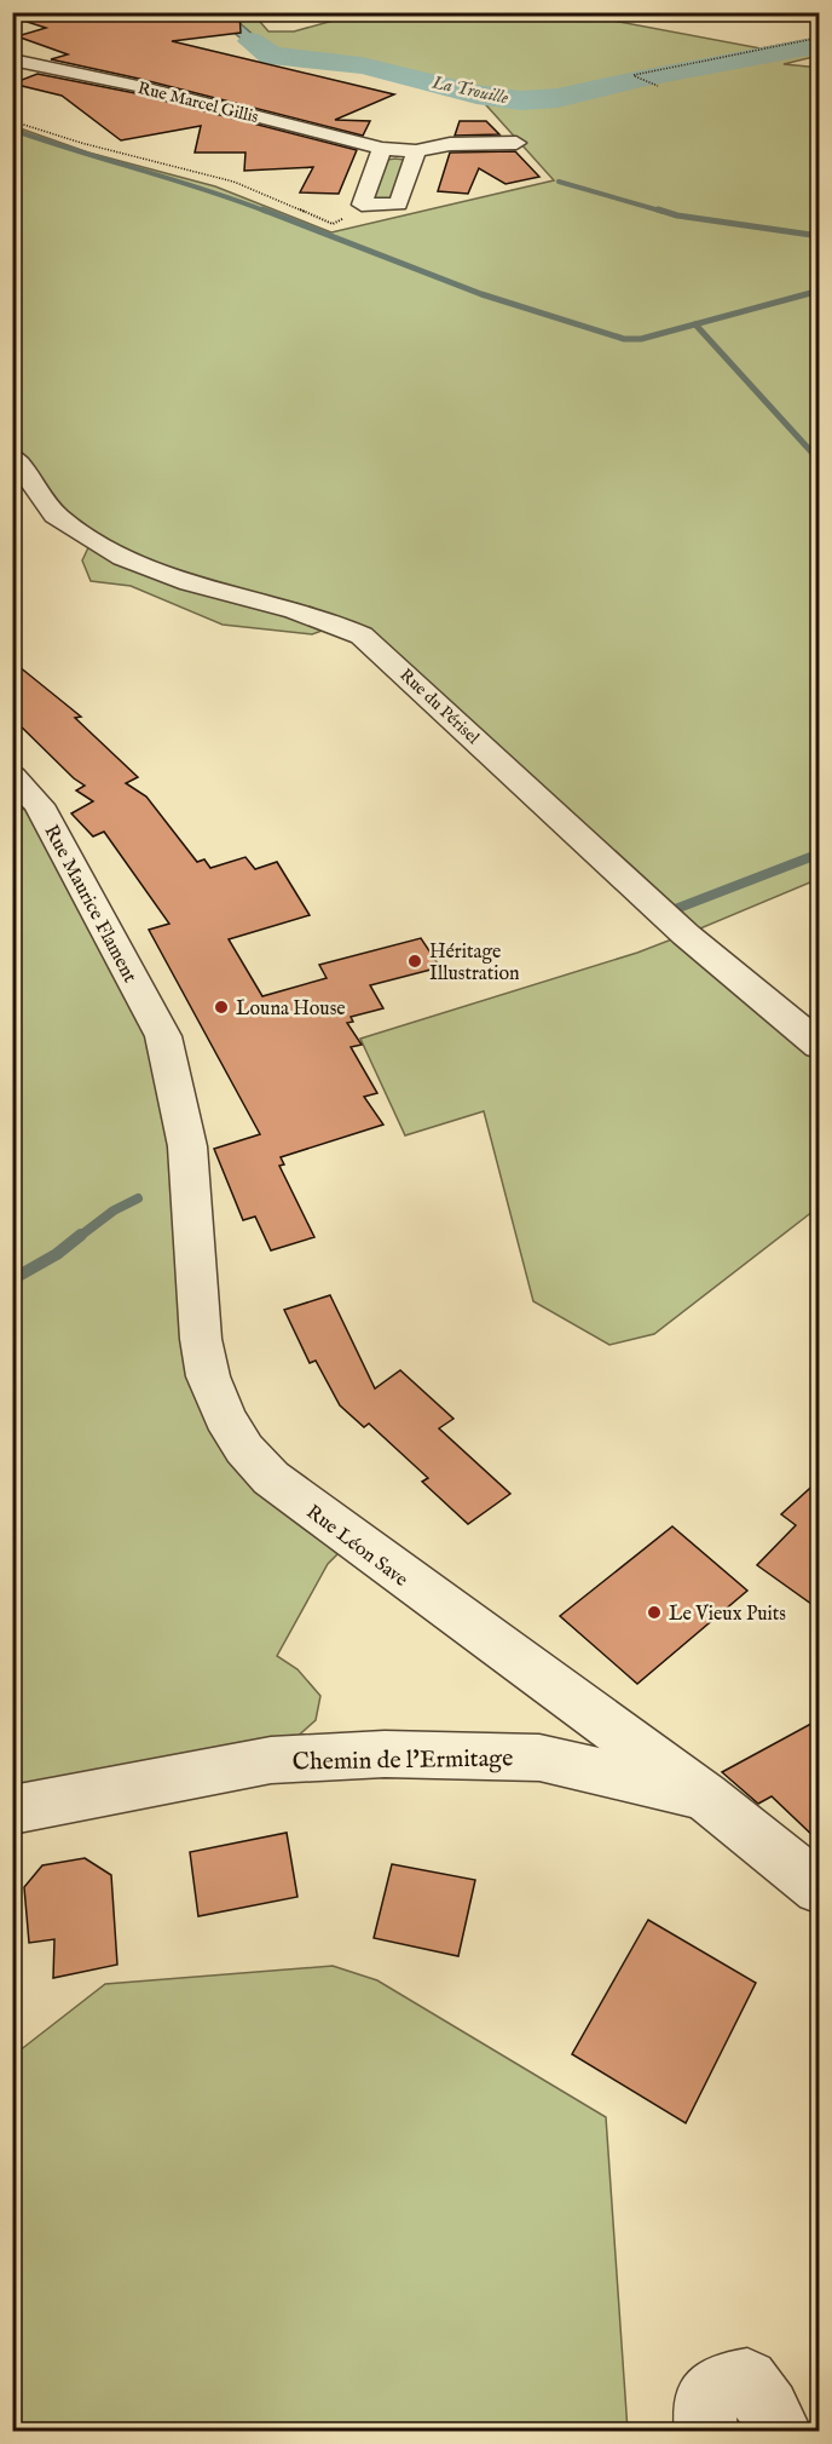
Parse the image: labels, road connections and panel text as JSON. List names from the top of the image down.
{
  "streets": {
    "street": [
      "Rue Marcel Gillis",
      "Rue du Périsel",
      "Rue Maurice Flament",
      "Rue Léon Save",
      "Chemin de l'Ermitage"
    ]
  },
  "crossings": [
    ["Rue Maurice Flament", "Rue Léon Save"],
    ["Rue Léon Save", "Chemin de l'Ermitage"]
  ],
  "water": ["La Trouille"],
  "places": ["Héritage Illustration", "Louna House", "Le Vieux Puits"]
}
